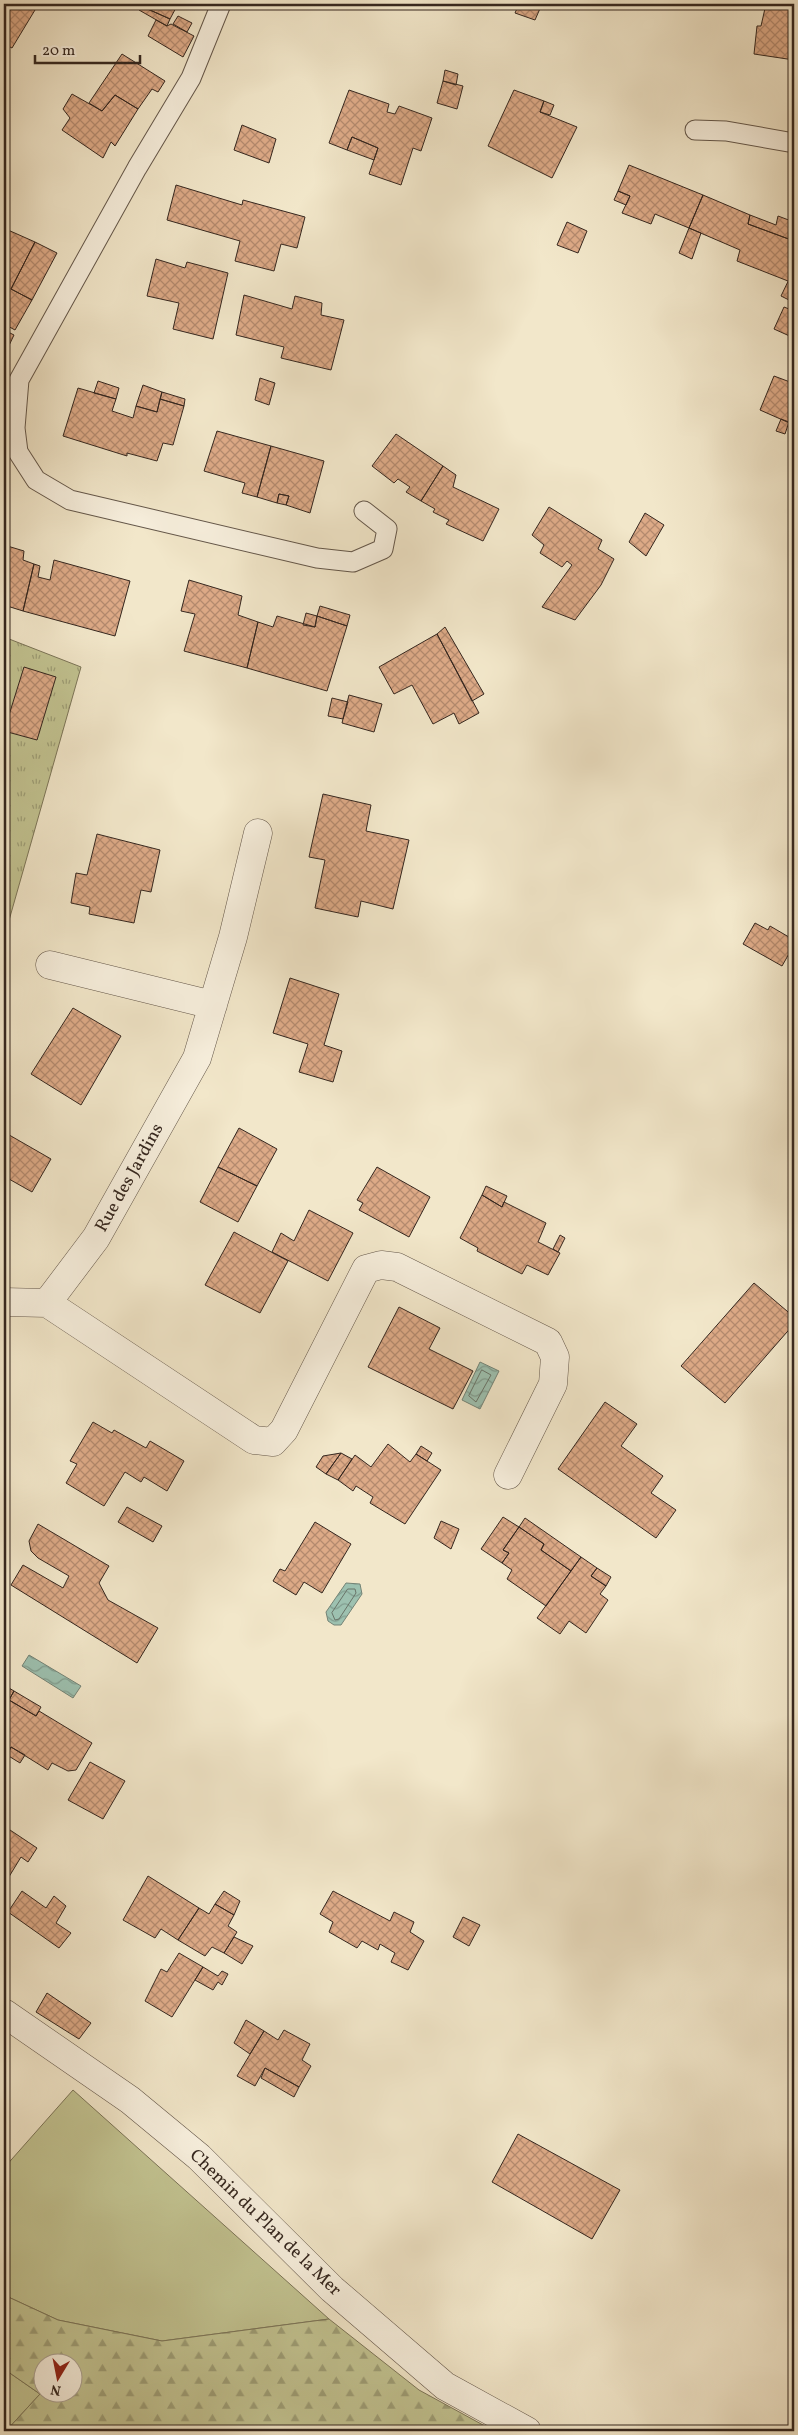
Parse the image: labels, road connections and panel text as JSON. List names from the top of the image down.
{
  "streets": {
    "street": ["Rue des Jardins", "Chemin du Plan de la Mer"]
  },
  "scale_bar": "20 m",
  "north": "bottom"
}
